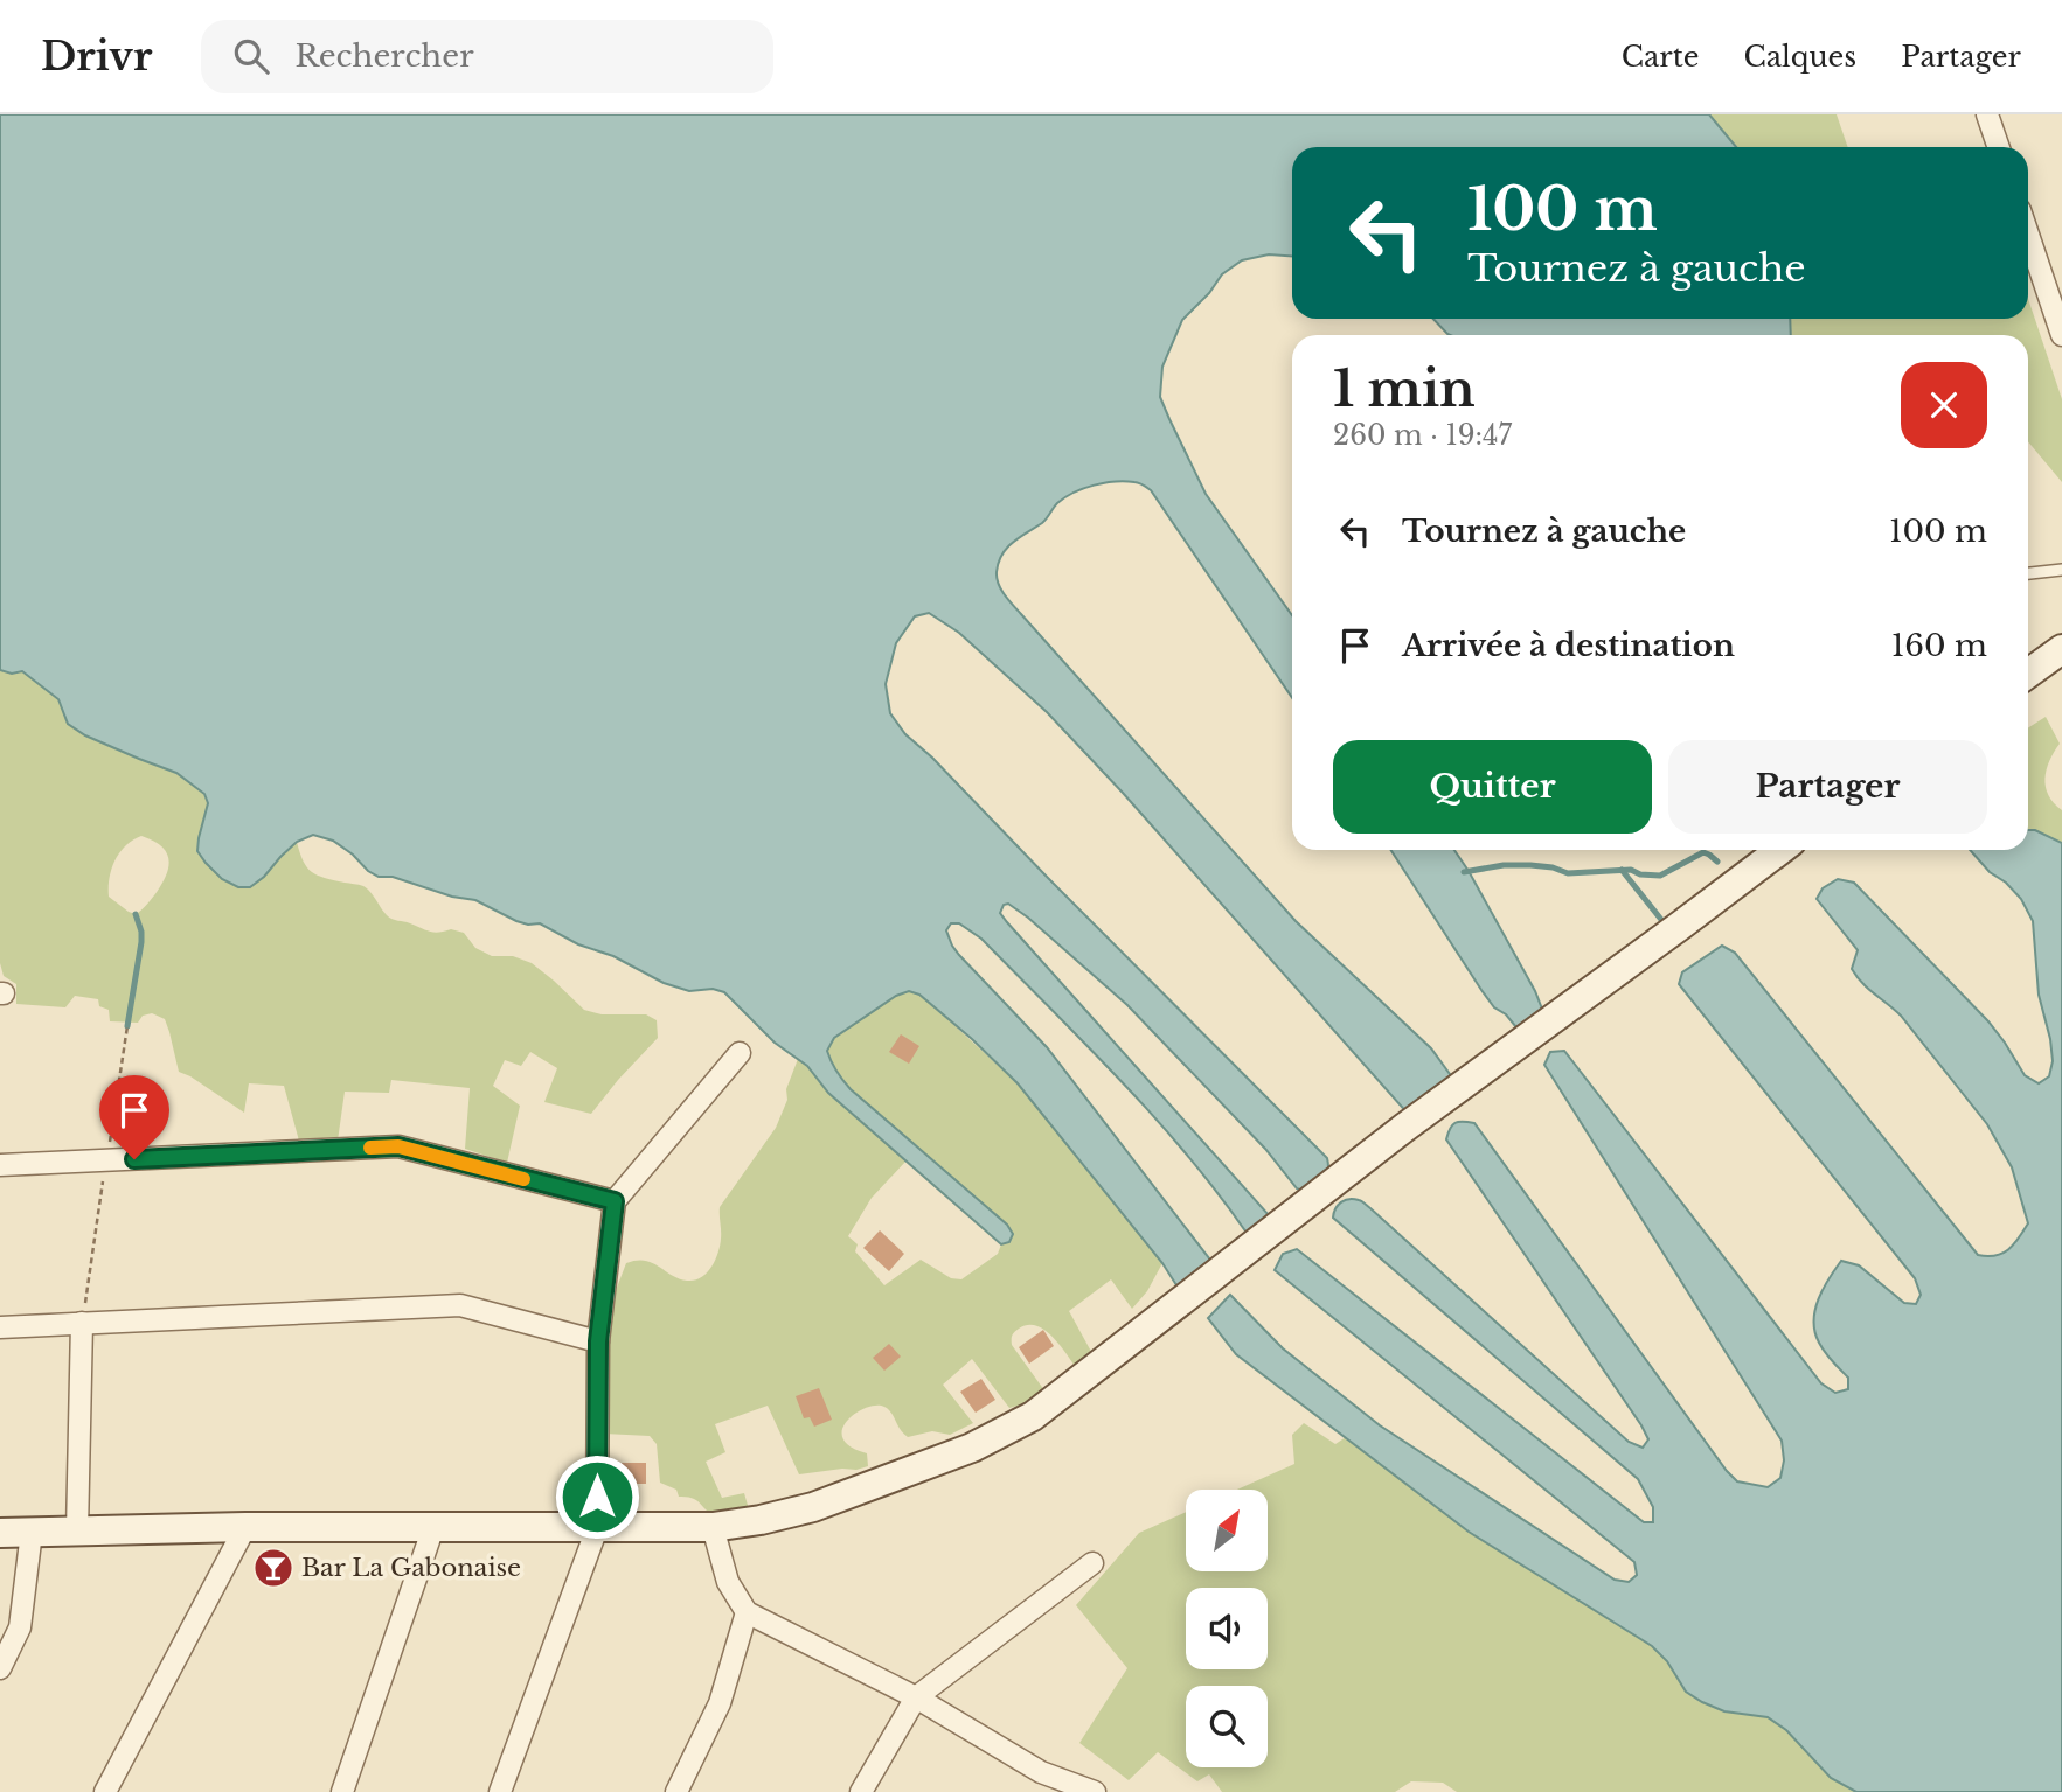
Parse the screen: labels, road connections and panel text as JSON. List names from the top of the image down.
{
  "places": {
    "bar": ["Bar La Gabonaise"]
  },
  "north": "top right",
  "page": {
    "header": "Drivr",
    "search": "Rechercher",
    "nav": ["Carte", "Calques", "Partager"],
    "turn": ["100 m", "Tournez à gauche"],
    "heading": ["1 min", "260 m · 19:47"],
    "list": [
      {
        "name": "Tournez à gauche",
        "value": "100 m"
      },
      {
        "name": "Arrivée à destination",
        "value": "160 m"
      }
    ],
    "buttons": ["Quitter", "Partager"]
  }
}
